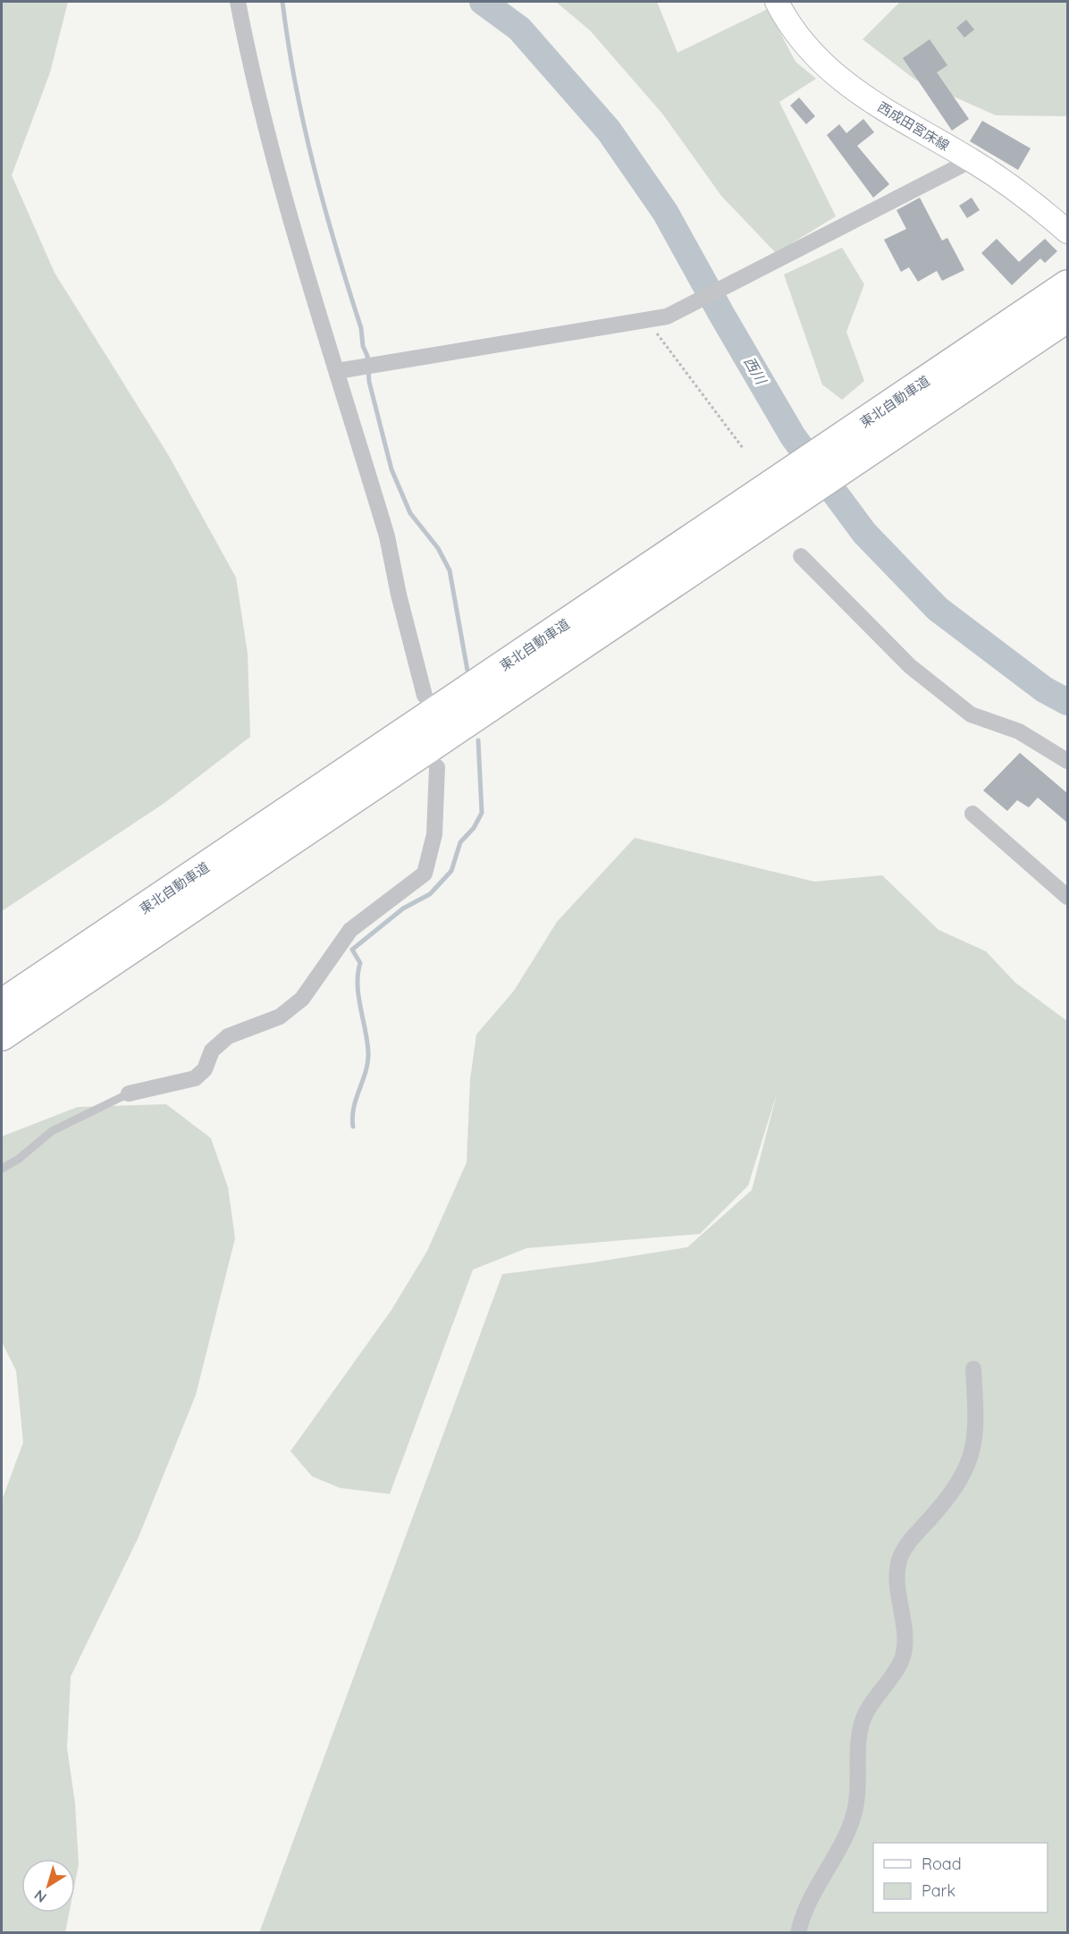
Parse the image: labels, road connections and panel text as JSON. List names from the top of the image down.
{
  "streets": {
    "highway": ["東北自動車道"],
    "main road": ["西成田宮床線"]
  },
  "water": ["西川"],
  "legend": ["Road", "Park"],
  "north": "bottom left"
}
